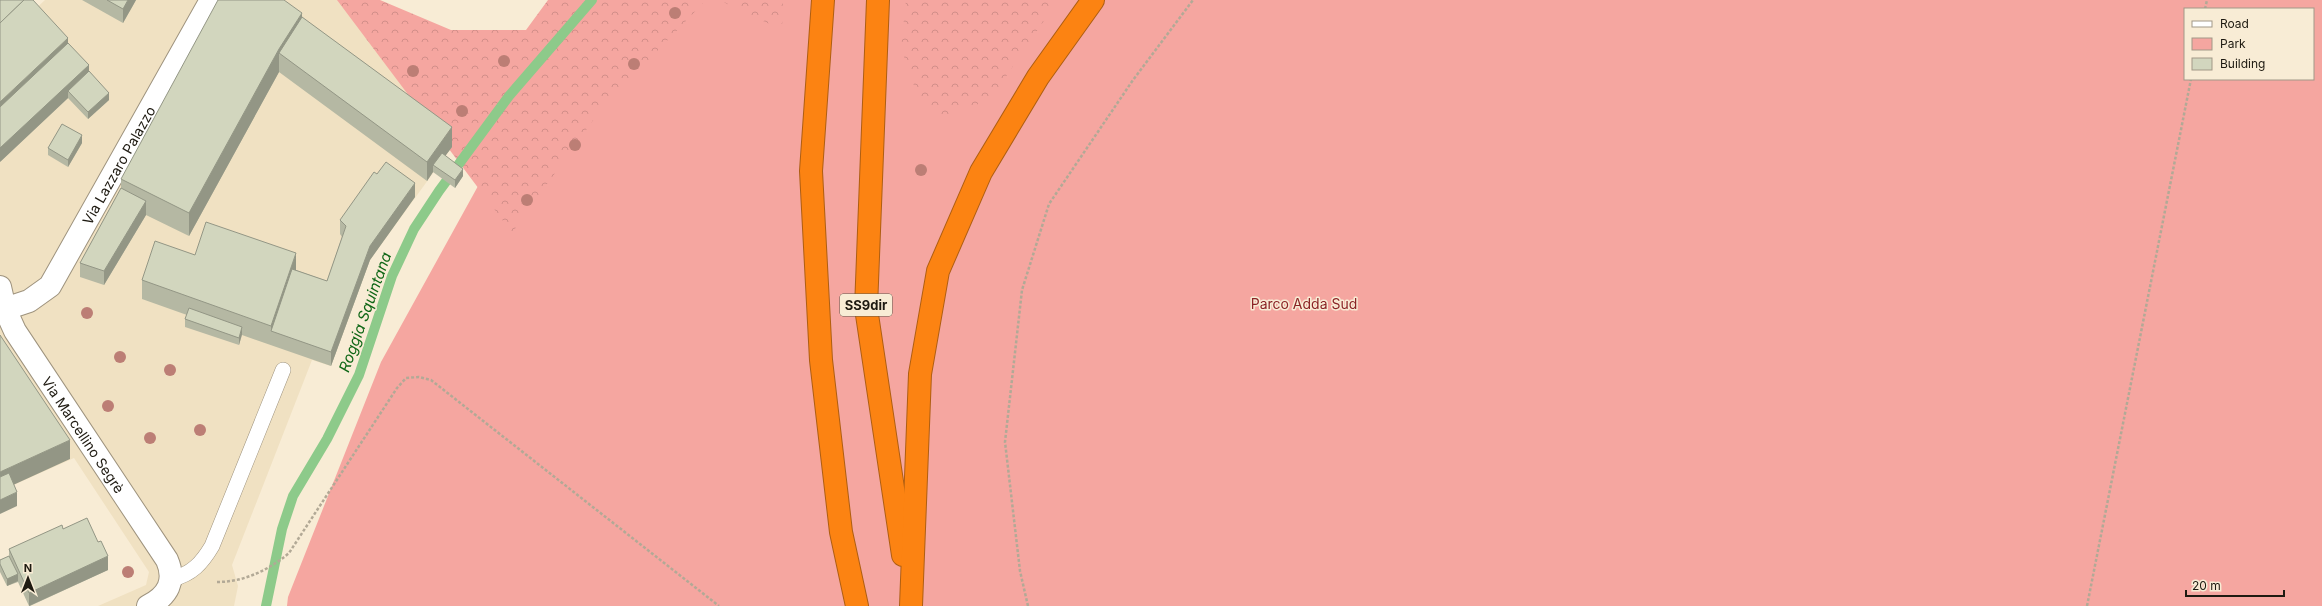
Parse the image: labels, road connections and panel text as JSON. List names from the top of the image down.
{
  "streets": {
    "highway": ["SS9dir"],
    "street": ["Via Lazzaro Palazzo", "Via Marcellino Segrè"]
  },
  "crossings": [
    ["Via Lazzaro Palazzo", "Via Marcellino Segrè"]
  ],
  "water": ["Roggia Squintana"],
  "parks": ["Parco Adda Sud"],
  "legend": ["Road", "Park", "Building"],
  "scale_bar": "20 m",
  "north": "top"
}
